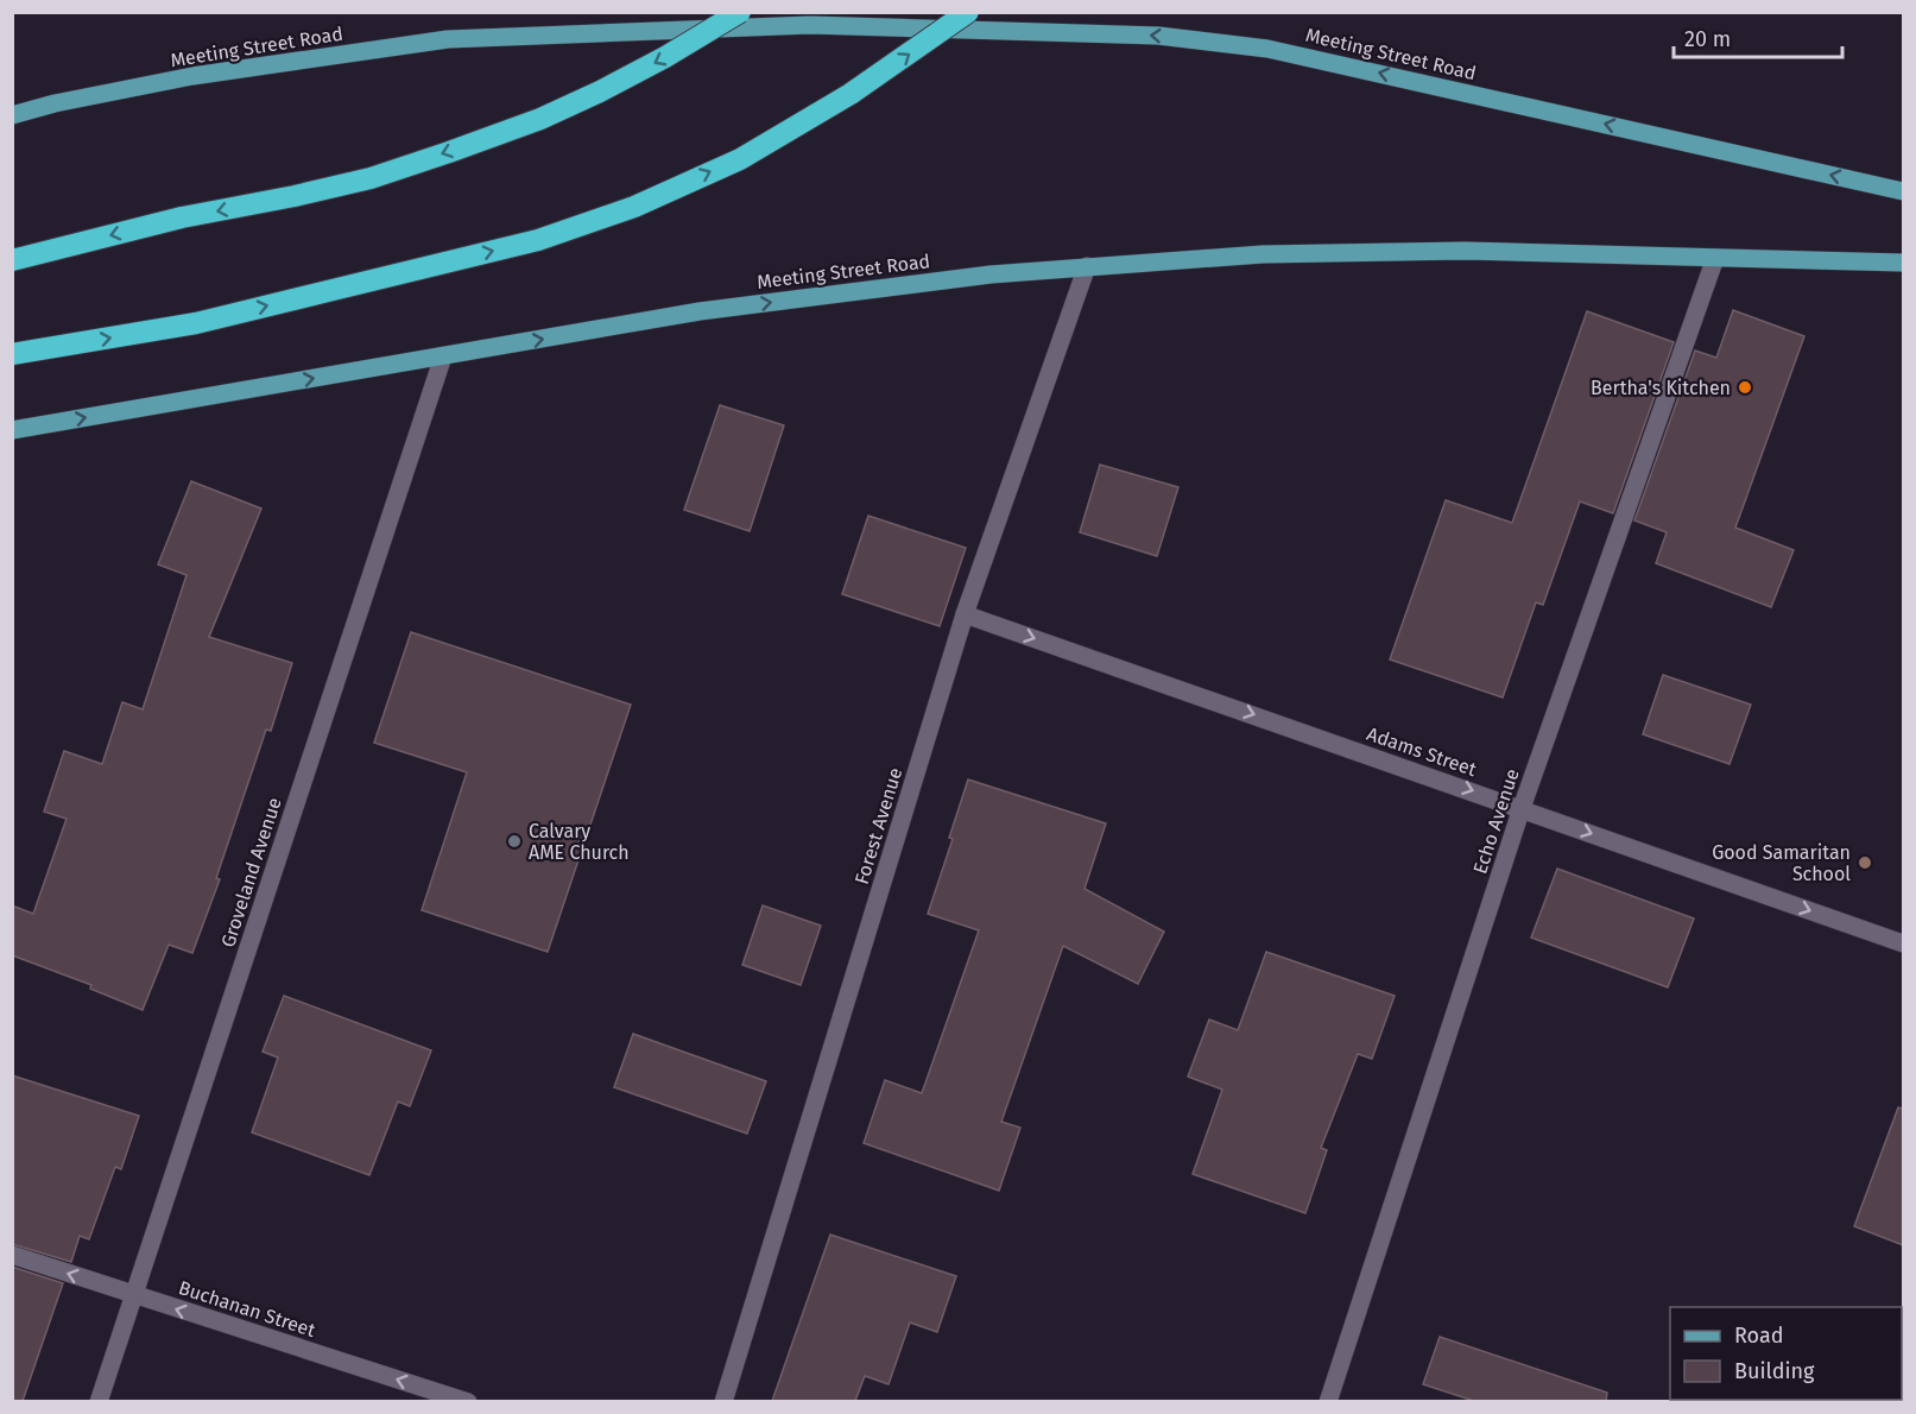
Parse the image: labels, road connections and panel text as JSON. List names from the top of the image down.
{
  "streets": {
    "main road": ["Meeting Street Road"],
    "street": [
      "Adams Street",
      "Echo Avenue",
      "Forest Avenue",
      "Groveland Avenue",
      "Buchanan Street"
    ]
  },
  "crossings": [
    ["Meeting Street Road", "Echo Avenue"],
    ["Meeting Street Road", "Forest Avenue"],
    ["Meeting Street Road", "Groveland Avenue"],
    ["Adams Street", "Echo Avenue"],
    ["Adams Street", "Forest Avenue"],
    ["Groveland Avenue", "Buchanan Street"]
  ],
  "one_way": ["Adams Street", "Buchanan Street"],
  "places": ["Bertha's Kitchen", "Calvary AME Church", "Good Samaritan School"],
  "legend": ["Road", "Building"],
  "scale_bar": "20 m"
}
